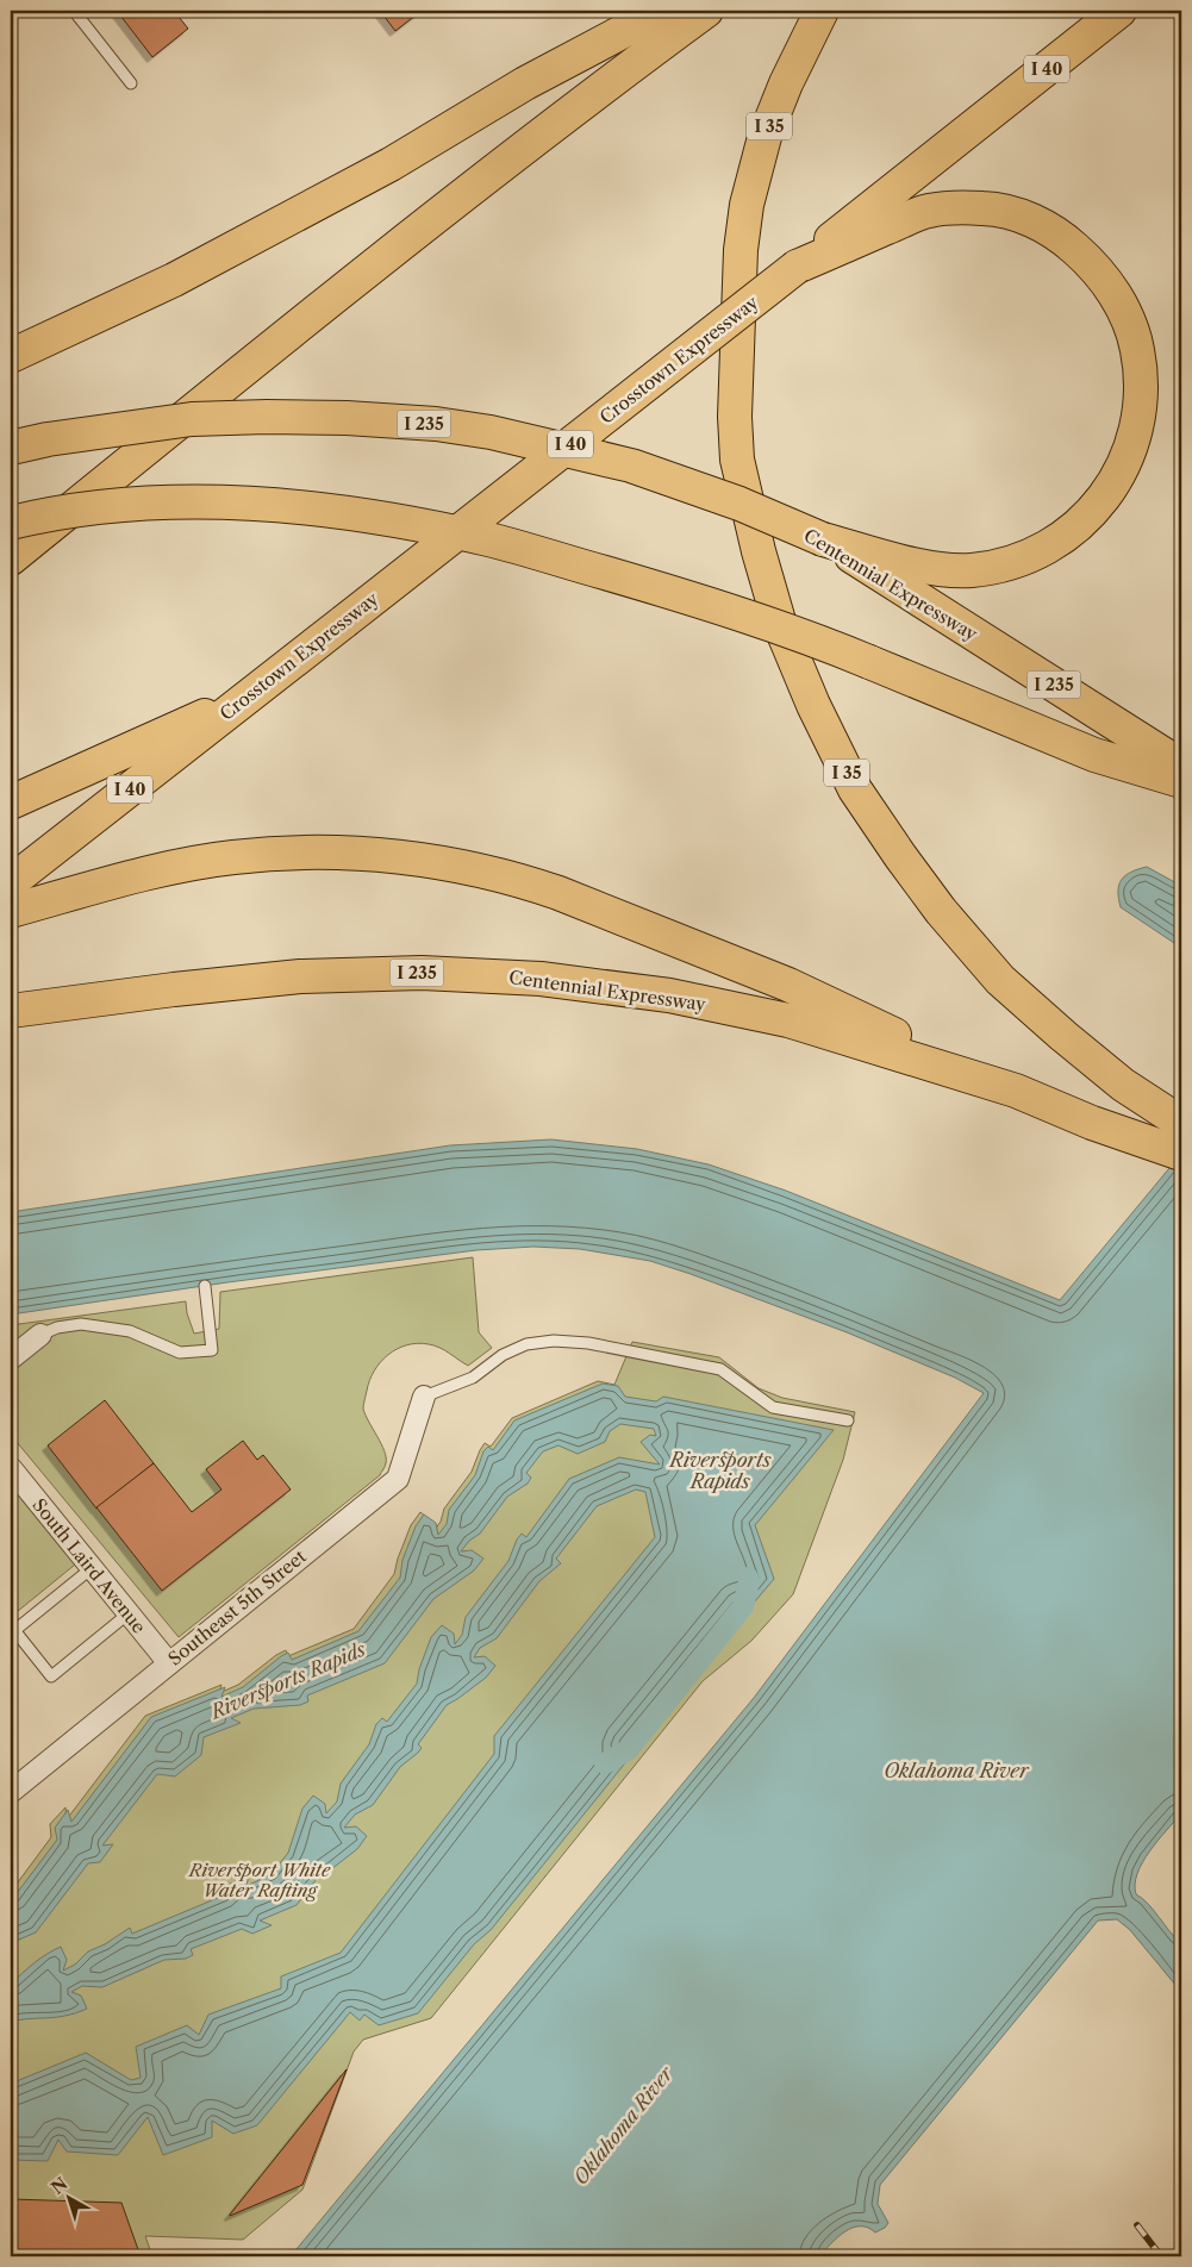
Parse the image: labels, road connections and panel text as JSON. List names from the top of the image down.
{
  "streets": {
    "highway": [
      "I 40",
      "I 35",
      "Crosstown Expressway",
      "I 235",
      "Centennial Expressway"
    ],
    "street": ["South Laird Avenue", "Southeast 5th Street"]
  },
  "crossings": [
    ["South Laird Avenue", "Southeast 5th Street"]
  ],
  "water": ["Riversports Rapids", "Oklahoma River"],
  "parks": ["Riversport White Water Rafting"],
  "north": "top left"
}
